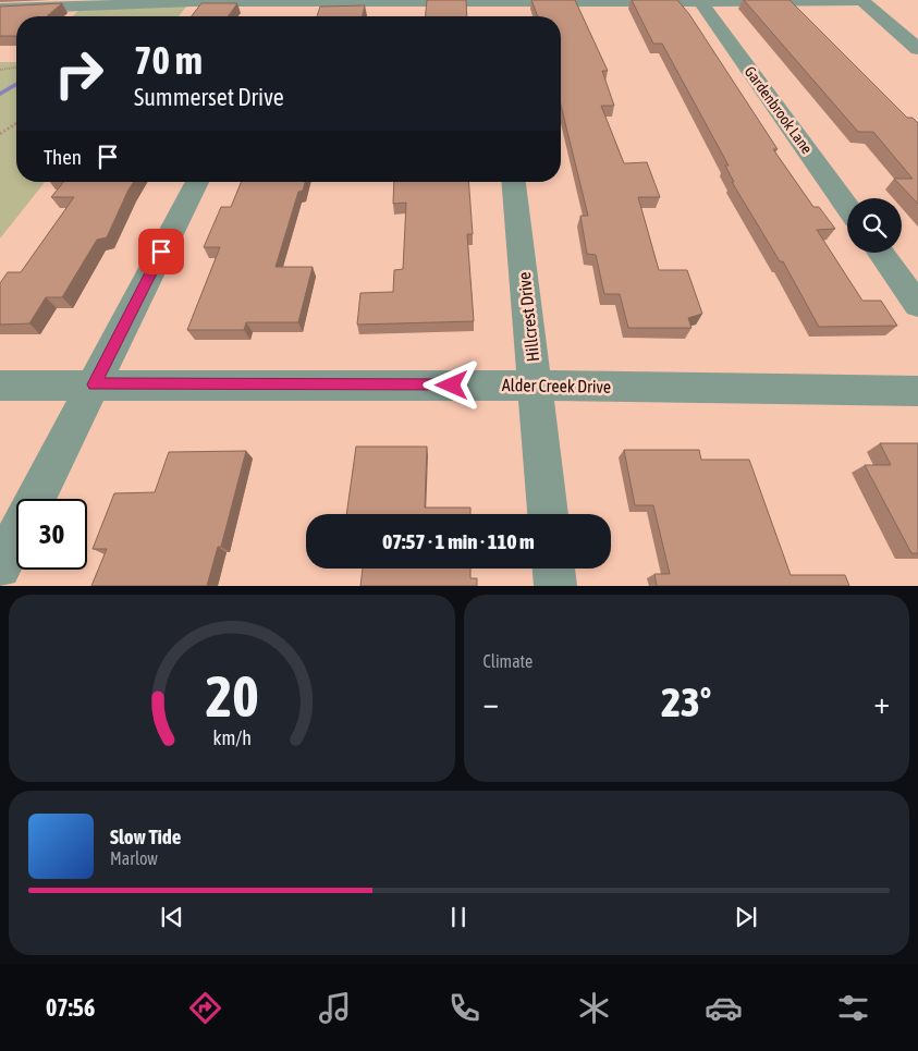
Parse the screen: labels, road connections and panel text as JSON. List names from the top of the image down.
{
  "streets": {
    "street": ["Gardenbrook Lane", "Hillcrest Drive", "Alder Creek Drive"]
  },
  "crossings": [
    ["Hillcrest Drive", "Alder Creek Drive"]
  ],
  "page": {
    "turn": ["70 m", "Summerset Drive"],
    "then": "Then",
    "limit": "30",
    "trip": "07:57 · 1 min · 110 m",
    "tile": "Climate",
    "heat": ["−", "23°", "+"],
    "song": ["Slow Tide", "Marlow"],
    "tabs": "07:56",
    "gauge": ["20", "km/h"]
  }
}
